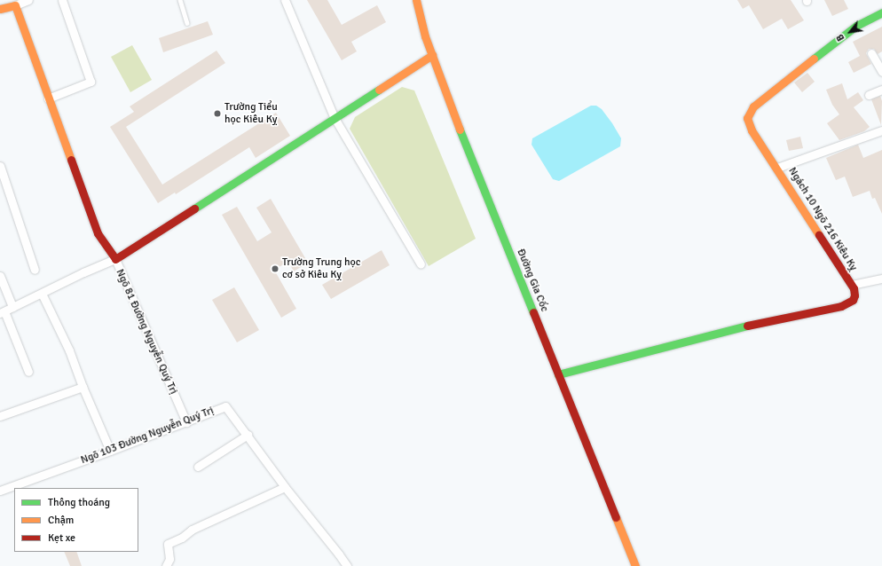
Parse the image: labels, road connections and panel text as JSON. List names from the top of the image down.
{
  "streets": {
    "street": [
      "Ngách 10 Ngõ 216 Kiêu Kỵ",
      "Đường Gia Cốc",
      "Ngõ 81 Đường Nguyễn Quý Trị",
      "Ngõ 103 Đường Nguyễn Quý Trị"
    ]
  },
  "crossings": [
    ["Ngách 10 Ngõ 216 Kiêu Kỵ", "Đường Gia Cốc"],
    ["Ngõ 81 Đường Nguyễn Quý Trị", "Ngõ 103 Đường Nguyễn Quý Trị"]
  ],
  "places": ["Trường Tiểu học Kiêu Kỵ", "Trường Trung học cơ sở Kiêu Kỵ"],
  "legend": ["Thông thoáng", "Chậm", "Kẹt xe"],
  "north": "bottom left"
}
